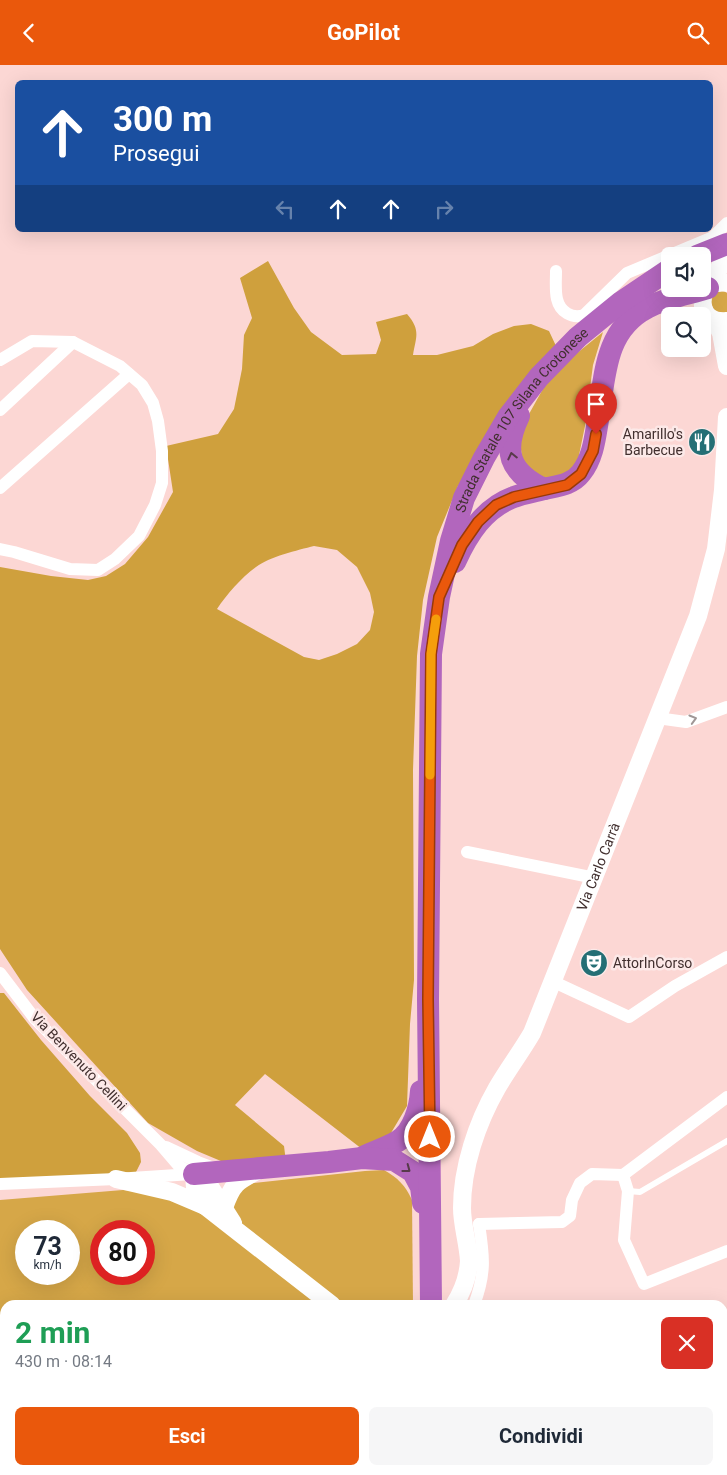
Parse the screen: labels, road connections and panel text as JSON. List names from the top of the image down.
{
  "streets": {
    "highway": ["Strada Statale 107 Silana Crotonese"],
    "main road": ["Via Carlo Carrà"],
    "street": ["Via Benvenuto Cellini"]
  },
  "places": {
    "restaurant": ["Amarillo's Barbecue"],
    "theatre": ["AttorInCorso"]
  },
  "page": {
    "header": "GoPilot",
    "turn": ["300 m", "Prosegui"],
    "speed": "73 km/h",
    "limit": "80",
    "heading": ["2 min", "430 m · 08:14"],
    "buttons": ["Esci", "Condividi"]
  }
}
